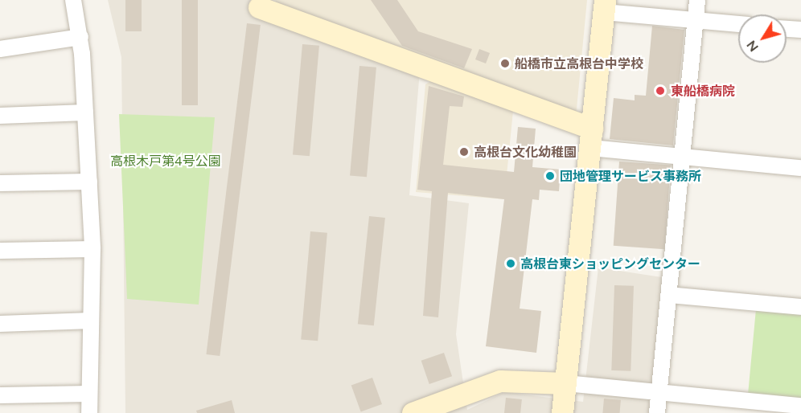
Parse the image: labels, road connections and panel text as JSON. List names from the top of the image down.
{
  "parks": ["高根木戸第4号公園"],
  "places": [
    "船橋市立高根台中学校",
    "東船橋病院",
    "高根台文化幼稚園",
    "団地管理サービス事務所",
    "高根台東ショッピングセンター"
  ],
  "north": "bottom left"
}
